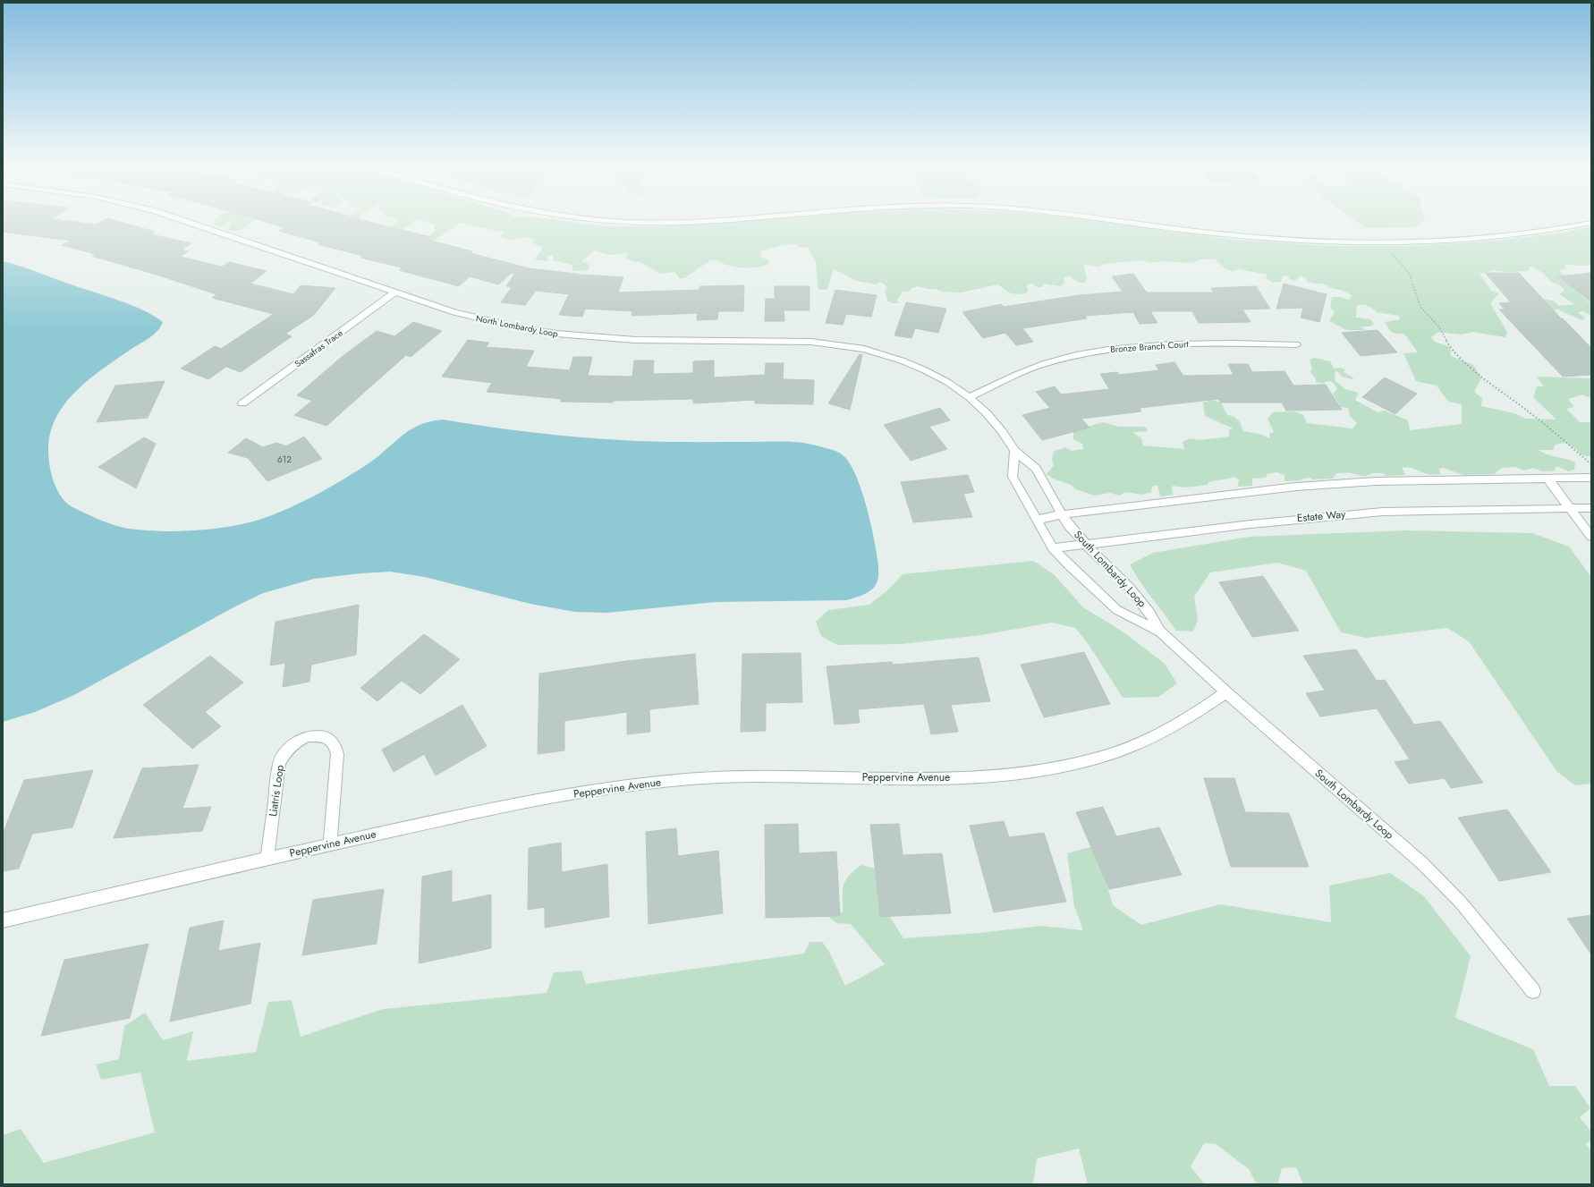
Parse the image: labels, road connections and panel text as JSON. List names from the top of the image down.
{
  "streets": {
    "street": [
      "North Lombardy Loop",
      "Bronze Branch Court",
      "Sassafras Trace",
      "Estate Way",
      "South Lombardy Loop",
      "Peppervine Avenue",
      "Liatris Loop"
    ]
  },
  "crossings": [
    ["North Lombardy Loop", "Bronze Branch Court"],
    ["North Lombardy Loop", "Sassafras Trace"],
    ["North Lombardy Loop", "South Lombardy Loop"],
    ["Estate Way", "South Lombardy Loop"],
    ["South Lombardy Loop", "Peppervine Avenue"],
    ["Peppervine Avenue", "Liatris Loop"]
  ],
  "house_numbers": ["612"]
}
